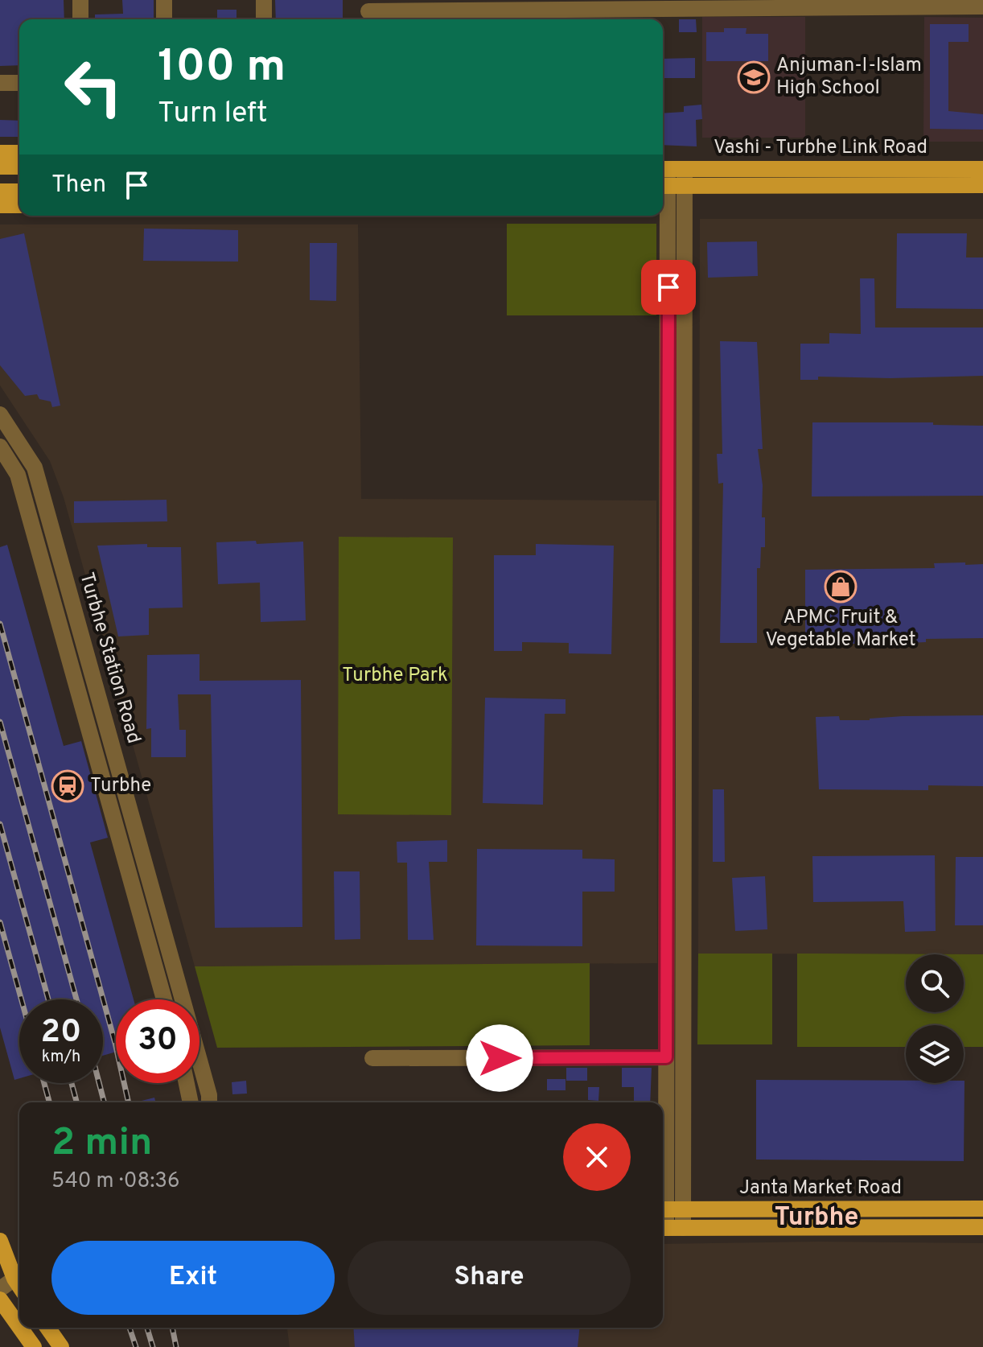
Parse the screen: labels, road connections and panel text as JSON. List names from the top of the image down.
{
  "streets": {
    "main road": ["Vashi - Turbhe Link Road", "Janta Market Road"],
    "street": ["Turbhe Station Road"]
  },
  "districts": ["Turbhe"],
  "parks": ["Turbhe Park"],
  "places": {
    "school or university": ["Anjuman-I-Islam High School"],
    "shop": ["APMC Fruit & Vegetable Market"],
    "station": ["Turbhe"]
  },
  "page": {
    "turn": ["100 m", "Turn left"],
    "then": "Then",
    "speed": "20 km/h",
    "limit": "30",
    "heading": ["2 min", "540 m · 08:36"],
    "buttons": ["Exit", "Share"]
  }
}
